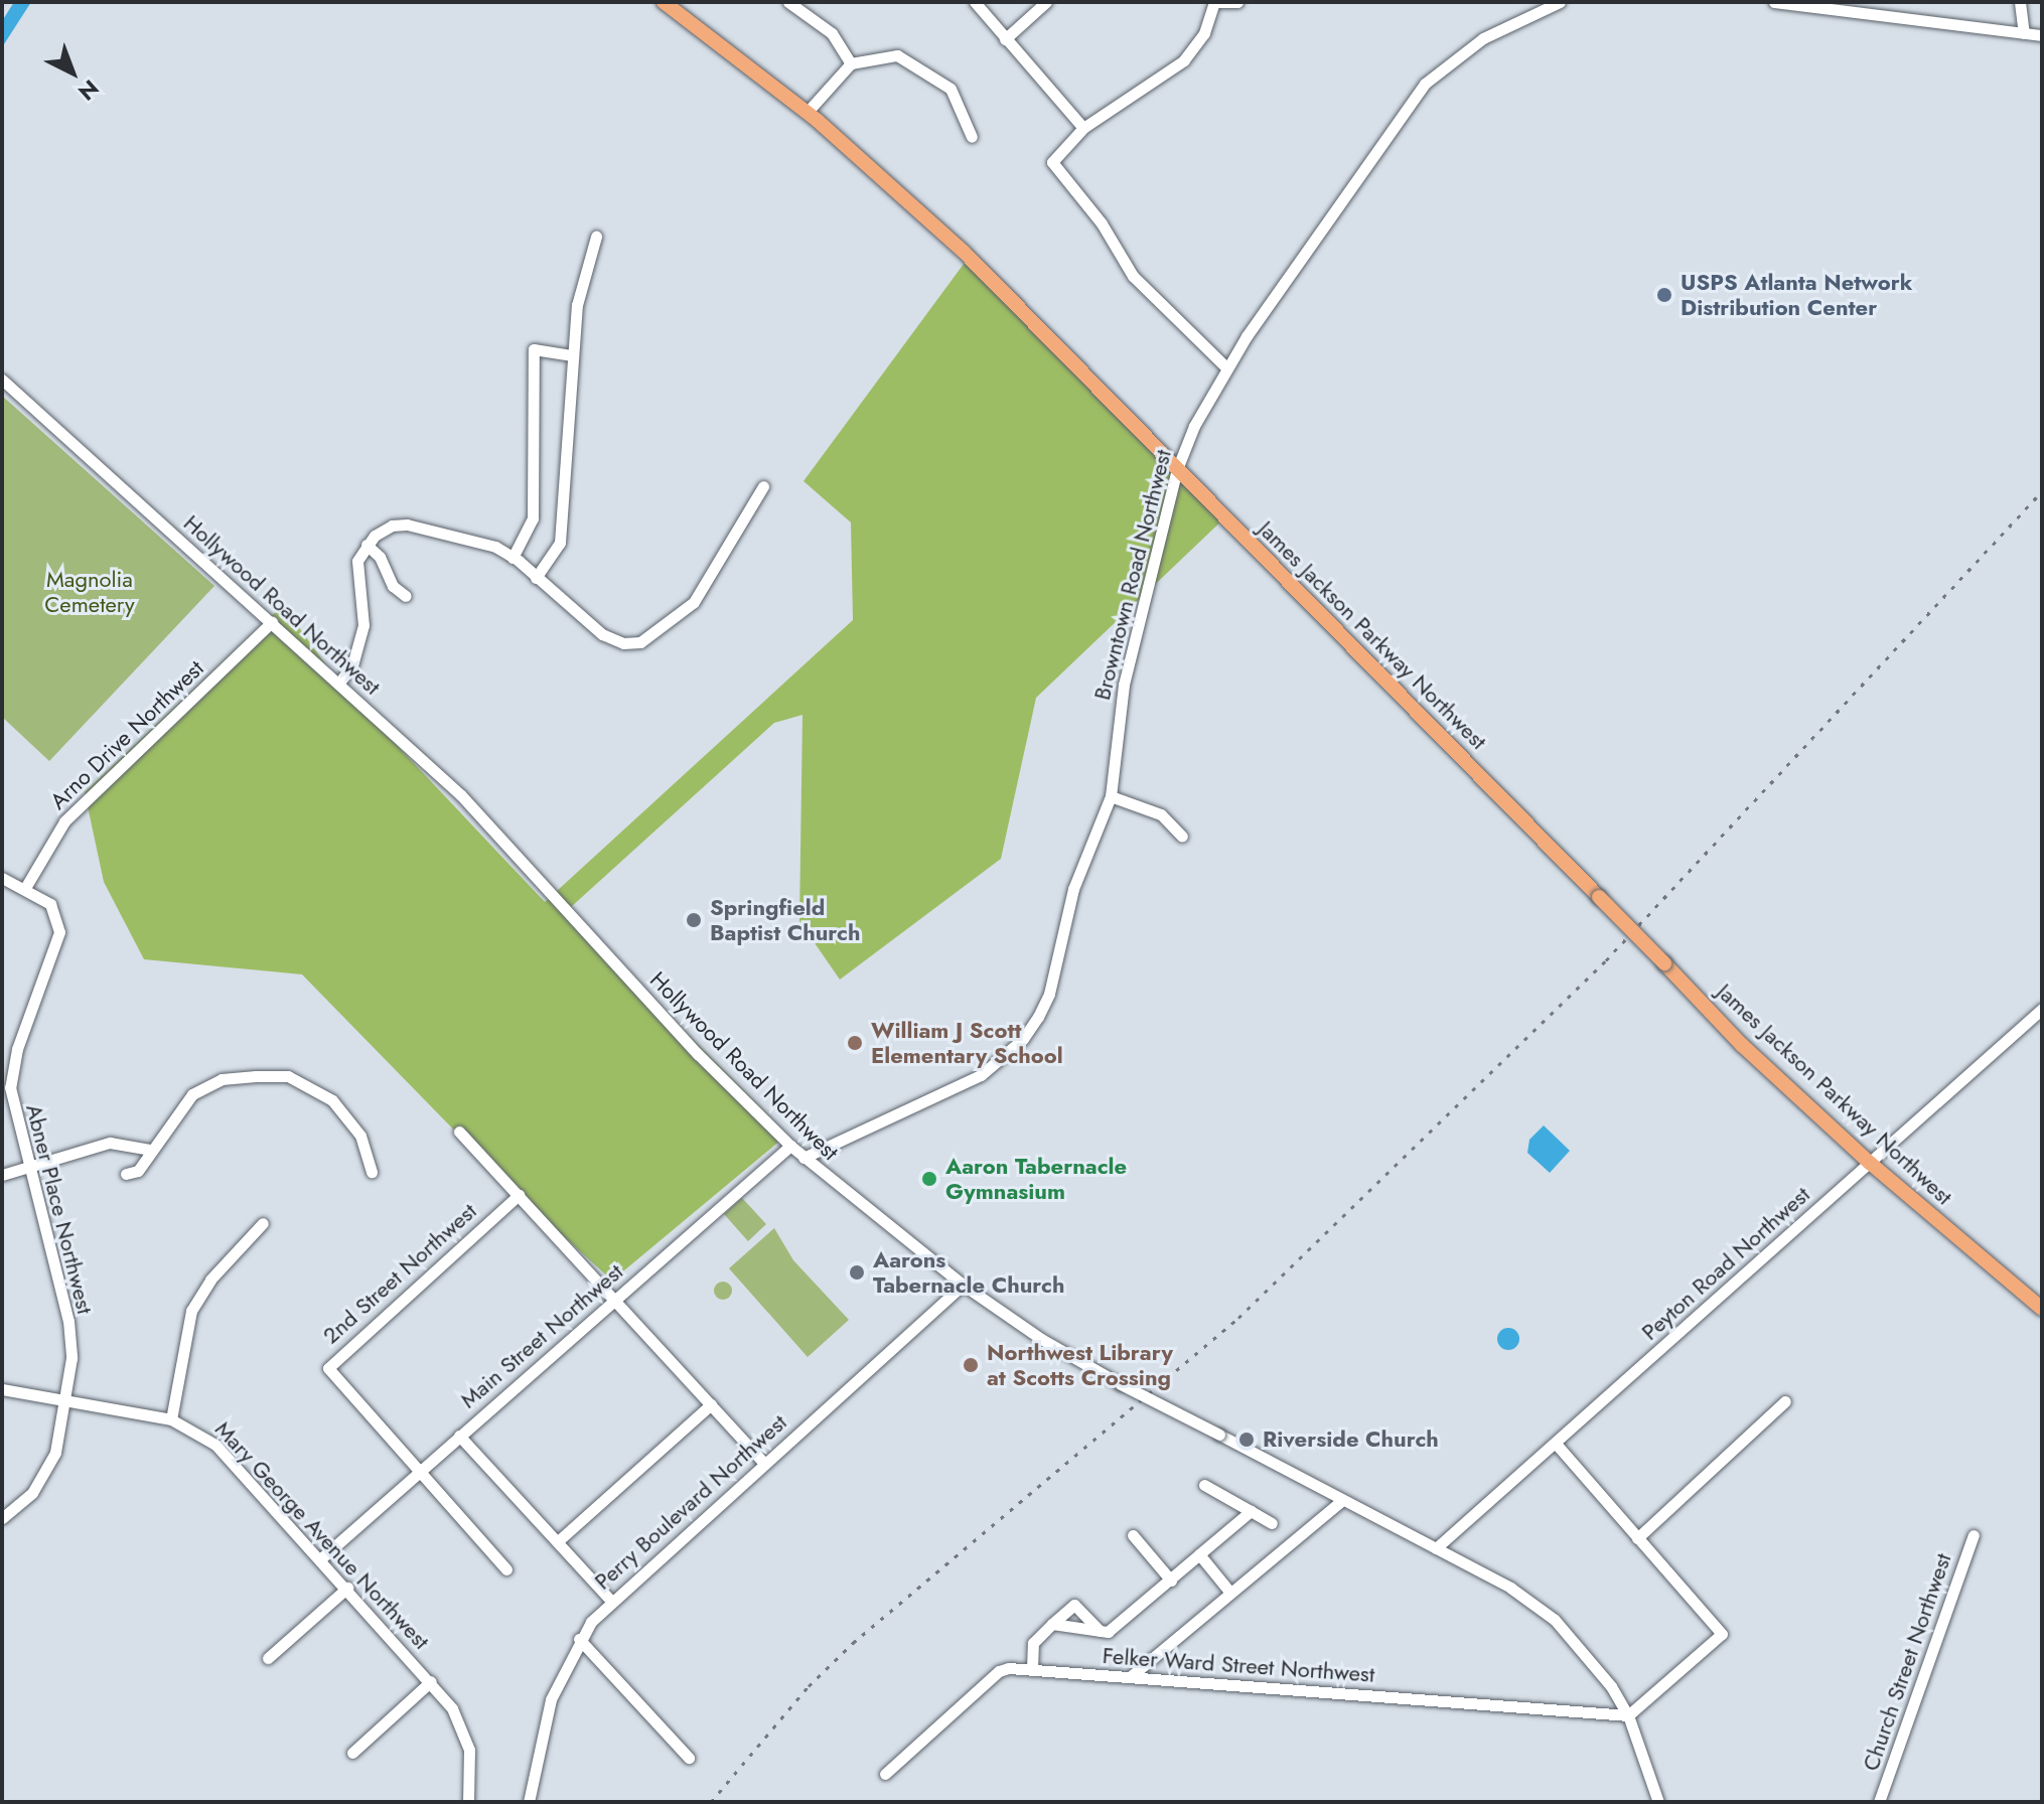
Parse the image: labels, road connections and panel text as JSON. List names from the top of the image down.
{
  "streets": {
    "main road": ["James Jackson Parkway Northwest"],
    "street": [
      "Browntown Road Northwest",
      "Hollywood Road Northwest",
      "Arno Drive Northwest",
      "Abner Place Northwest",
      "Peyton Road Northwest",
      "2nd Street Northwest",
      "Main Street Northwest",
      "Perry Boulevard Northwest",
      "Mary George Avenue Northwest",
      "Church Street Northwest",
      "Felker Ward Street Northwest"
    ]
  },
  "crossings": [
    ["Browntown Road Northwest", "Hollywood Road Northwest"],
    ["Browntown Road Northwest", "James Jackson Parkway Northwest"],
    ["Hollywood Road Northwest", "Arno Drive Northwest"],
    ["Hollywood Road Northwest", "Peyton Road Northwest"],
    ["Hollywood Road Northwest", "Main Street Northwest"],
    ["Hollywood Road Northwest", "Perry Boulevard Northwest"],
    ["Hollywood Road Northwest", "Felker Ward Street Northwest"],
    ["James Jackson Parkway Northwest", "Peyton Road Northwest"],
    ["Arno Drive Northwest", "Abner Place Northwest"],
    ["Abner Place Northwest", "Mary George Avenue Northwest"],
    ["2nd Street Northwest", "Main Street Northwest"],
    ["Main Street Northwest", "Mary George Avenue Northwest"]
  ],
  "parks": ["Magnolia Cemetery"],
  "places": [
    "USPS Atlanta Network Distribution Center",
    "Springfield Baptist Church",
    "William J Scott Elementary School",
    "Aaron Tabernacle Gymnasium",
    "Aarons Tabernacle Church",
    "Northwest Library at Scotts Crossing",
    "Riverside Church"
  ],
  "north": "bottom right"
}
